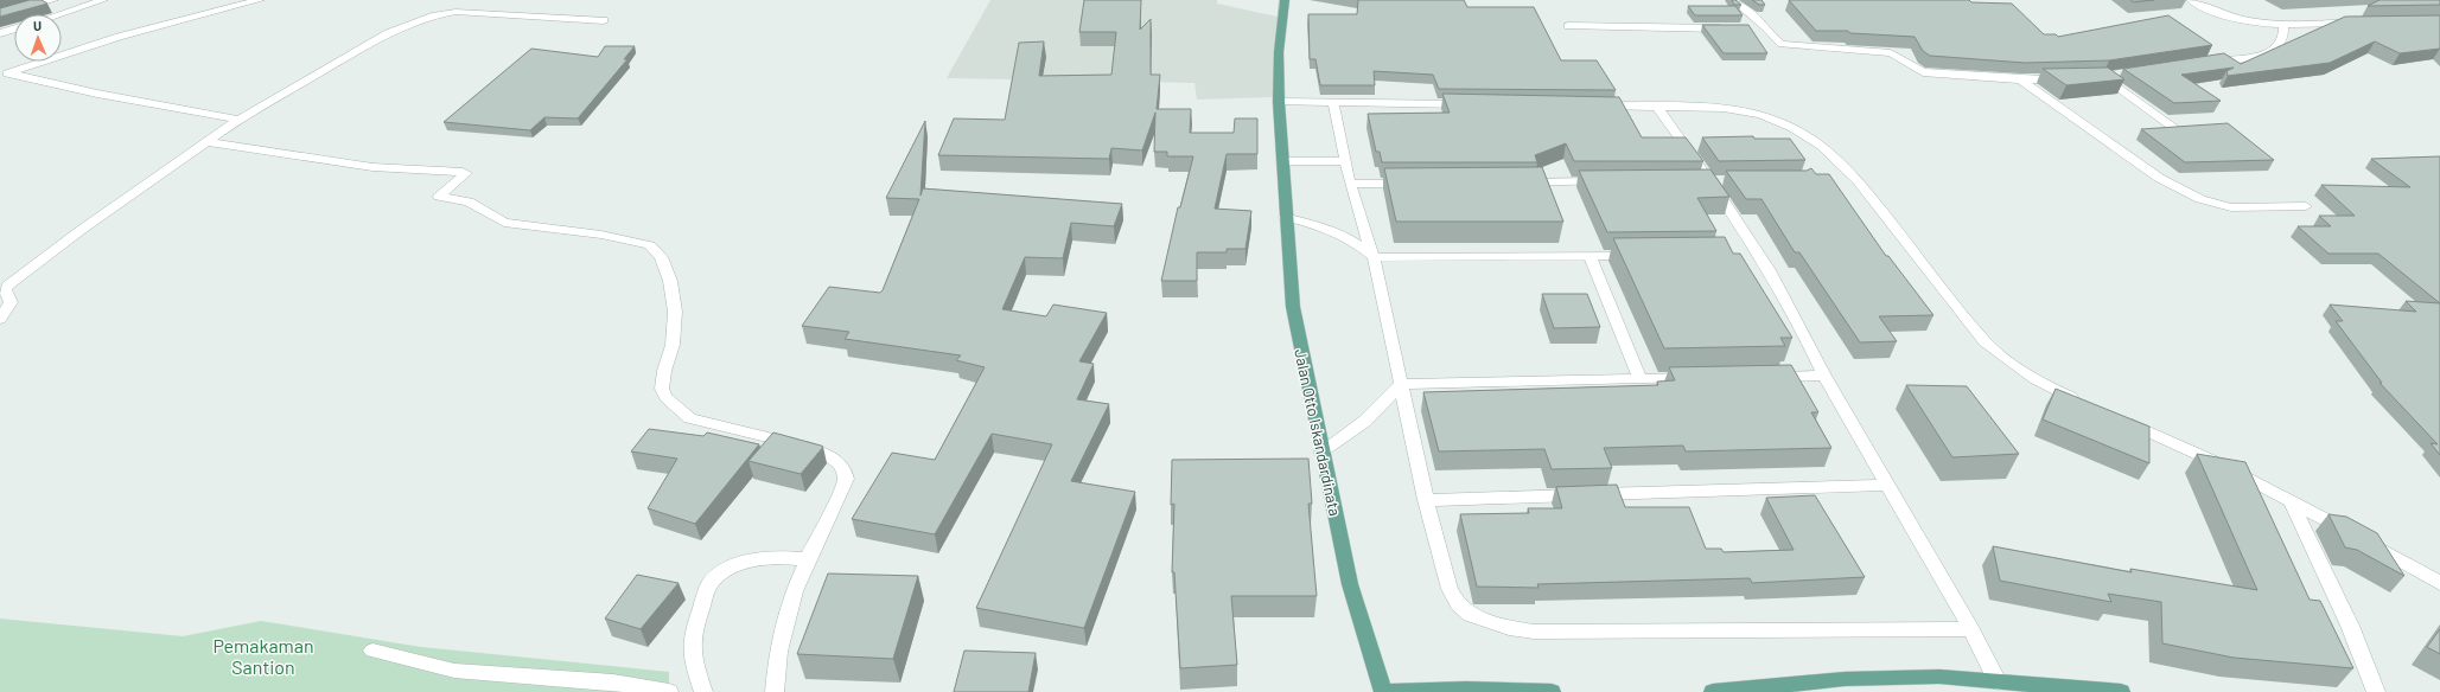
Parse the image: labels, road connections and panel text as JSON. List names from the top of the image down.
{
  "streets": {
    "main road": ["Jalan Otto Iskandardinata"]
  },
  "parks": ["Pemakaman Santion"],
  "north": "top"
}
